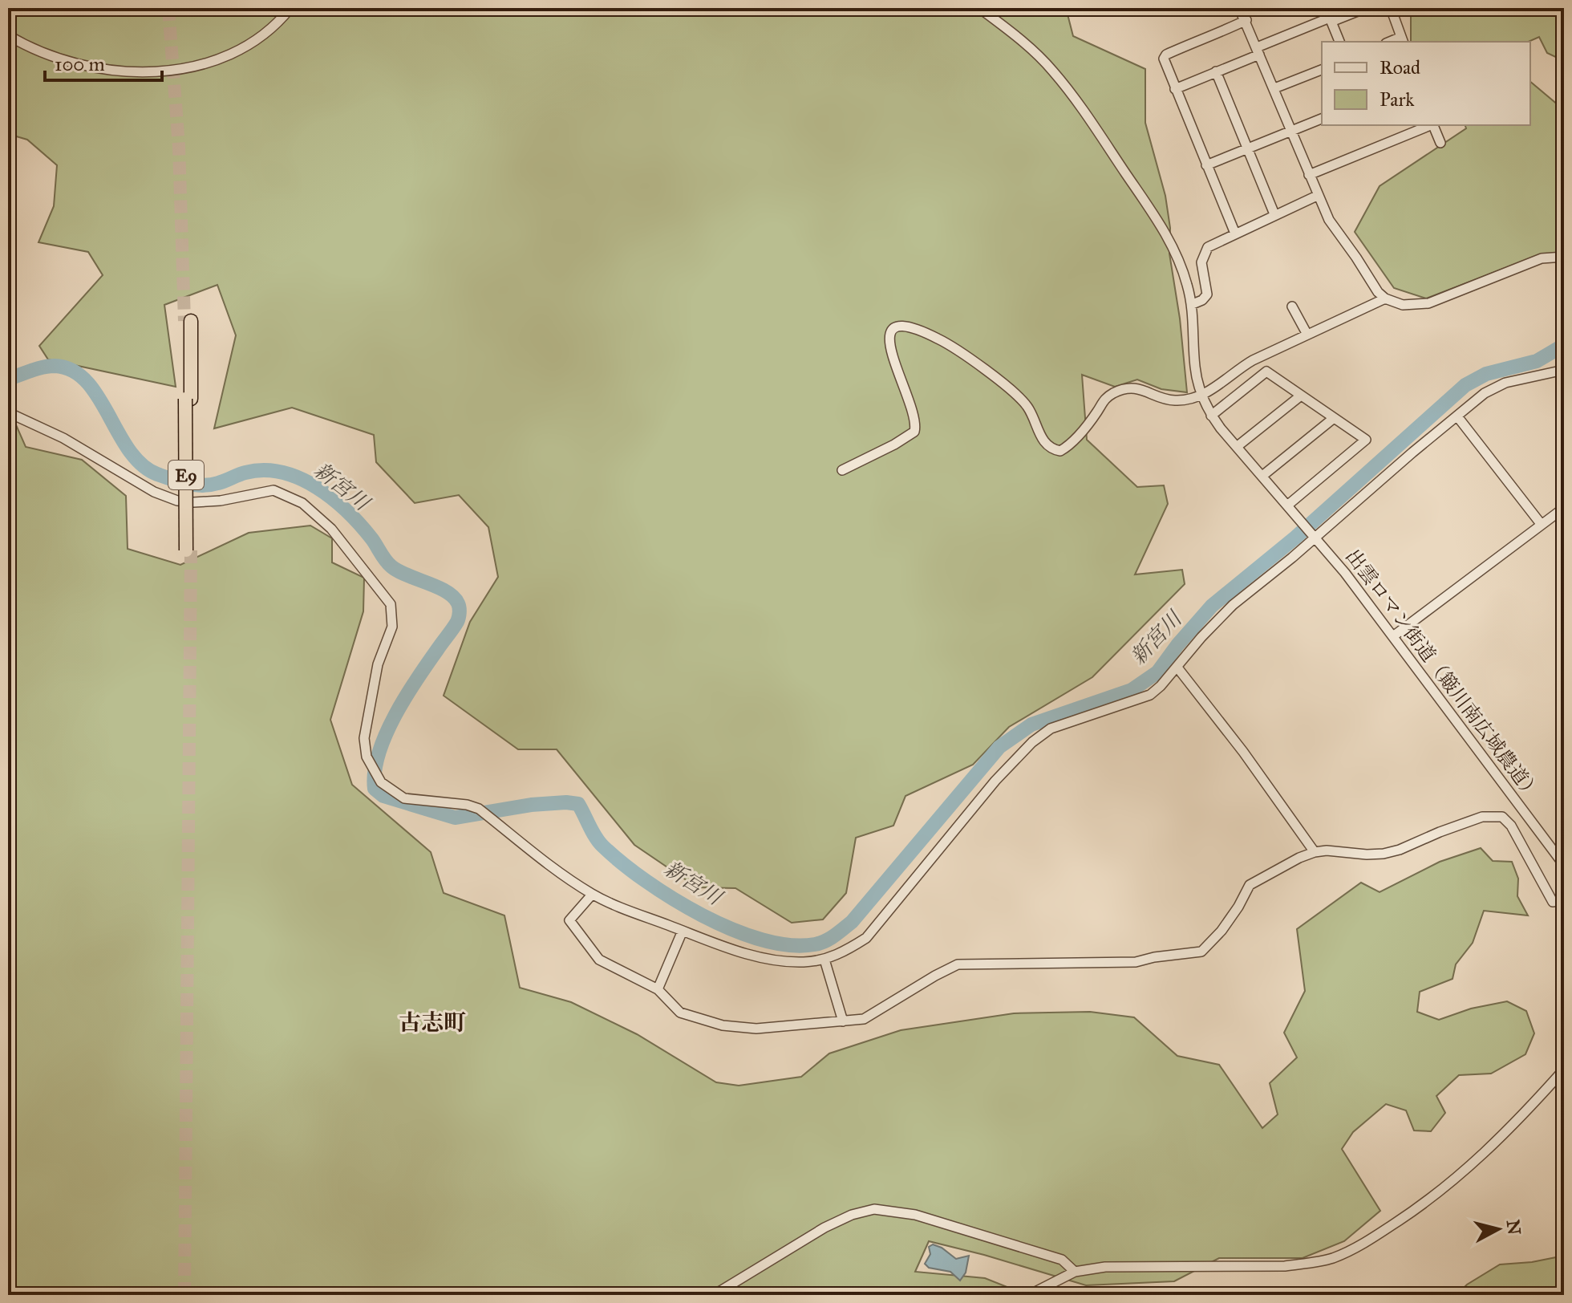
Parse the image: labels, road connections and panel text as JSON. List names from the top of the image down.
{
  "streets": {
    "highway": ["E9"],
    "street": ["出雲ロマン街道（簸川南広域農道）"]
  },
  "districts": ["古志町"],
  "water": ["新宮川"],
  "legend": ["Road", "Park"],
  "scale_bar": "100 m",
  "north": "right"
}
